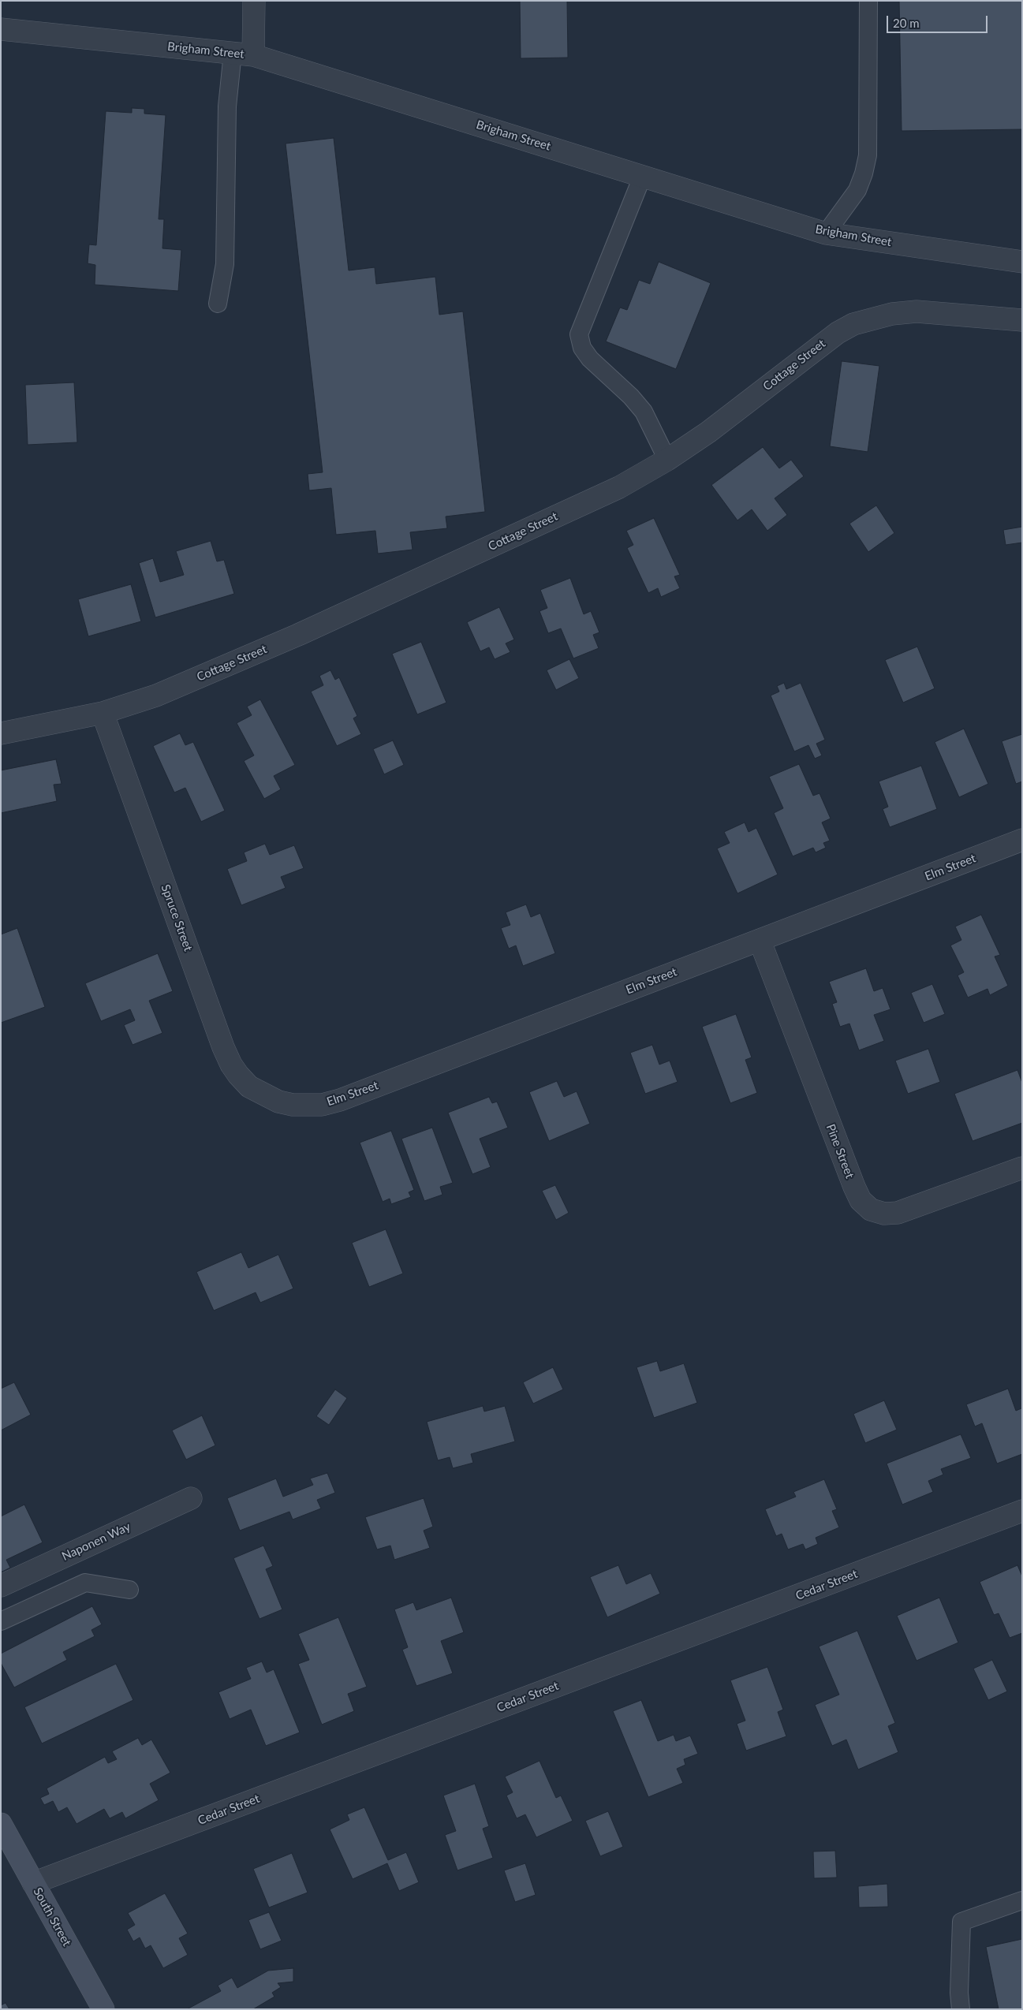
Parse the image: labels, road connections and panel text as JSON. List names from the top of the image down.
{
  "streets": {
    "main road": ["South Street"],
    "street": [
      "Brigham Street",
      "Cottage Street",
      "Elm Street",
      "Spruce Street",
      "Pine Street",
      "Naponen Way",
      "Cedar Street"
    ]
  },
  "crossings": [
    ["Cottage Street", "Spruce Street"],
    ["Elm Street", "Spruce Street"],
    ["Elm Street", "Pine Street"],
    ["Cedar Street", "South Street"]
  ],
  "scale_bar": "20 m"
}
